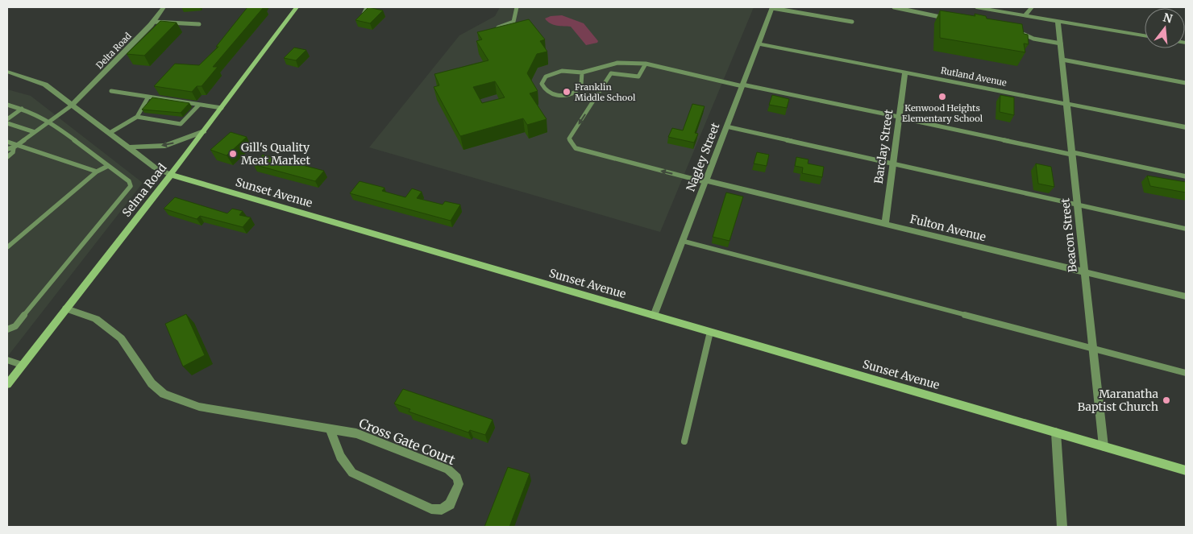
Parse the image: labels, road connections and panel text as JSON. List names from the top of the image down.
{
  "streets": {
    "street": [
      "Delta Road",
      "Rutland Avenue",
      "Barclay Street",
      "Nagley Street",
      "Selma Road",
      "Sunset Avenue",
      "Fulton Avenue",
      "Beacon Street",
      "Cross Gate Court"
    ]
  },
  "crossings": [
    ["Delta Road", "Sunset Avenue"],
    ["Rutland Avenue", "Barclay Street"],
    ["Rutland Avenue", "Nagley Street"],
    ["Rutland Avenue", "Beacon Street"],
    ["Barclay Street", "Fulton Avenue"],
    ["Nagley Street", "Sunset Avenue"],
    ["Nagley Street", "Fulton Avenue"],
    ["Selma Road", "Sunset Avenue"],
    ["Selma Road", "Cross Gate Court"],
    ["Sunset Avenue", "Beacon Street"],
    ["Fulton Avenue", "Beacon Street"]
  ],
  "places": [
    "Franklin Middle School",
    "Kenwood Heights Elementary School",
    "Gill's Quality Meat Market",
    "Maranatha Baptist Church"
  ],
  "north": "top"
}
